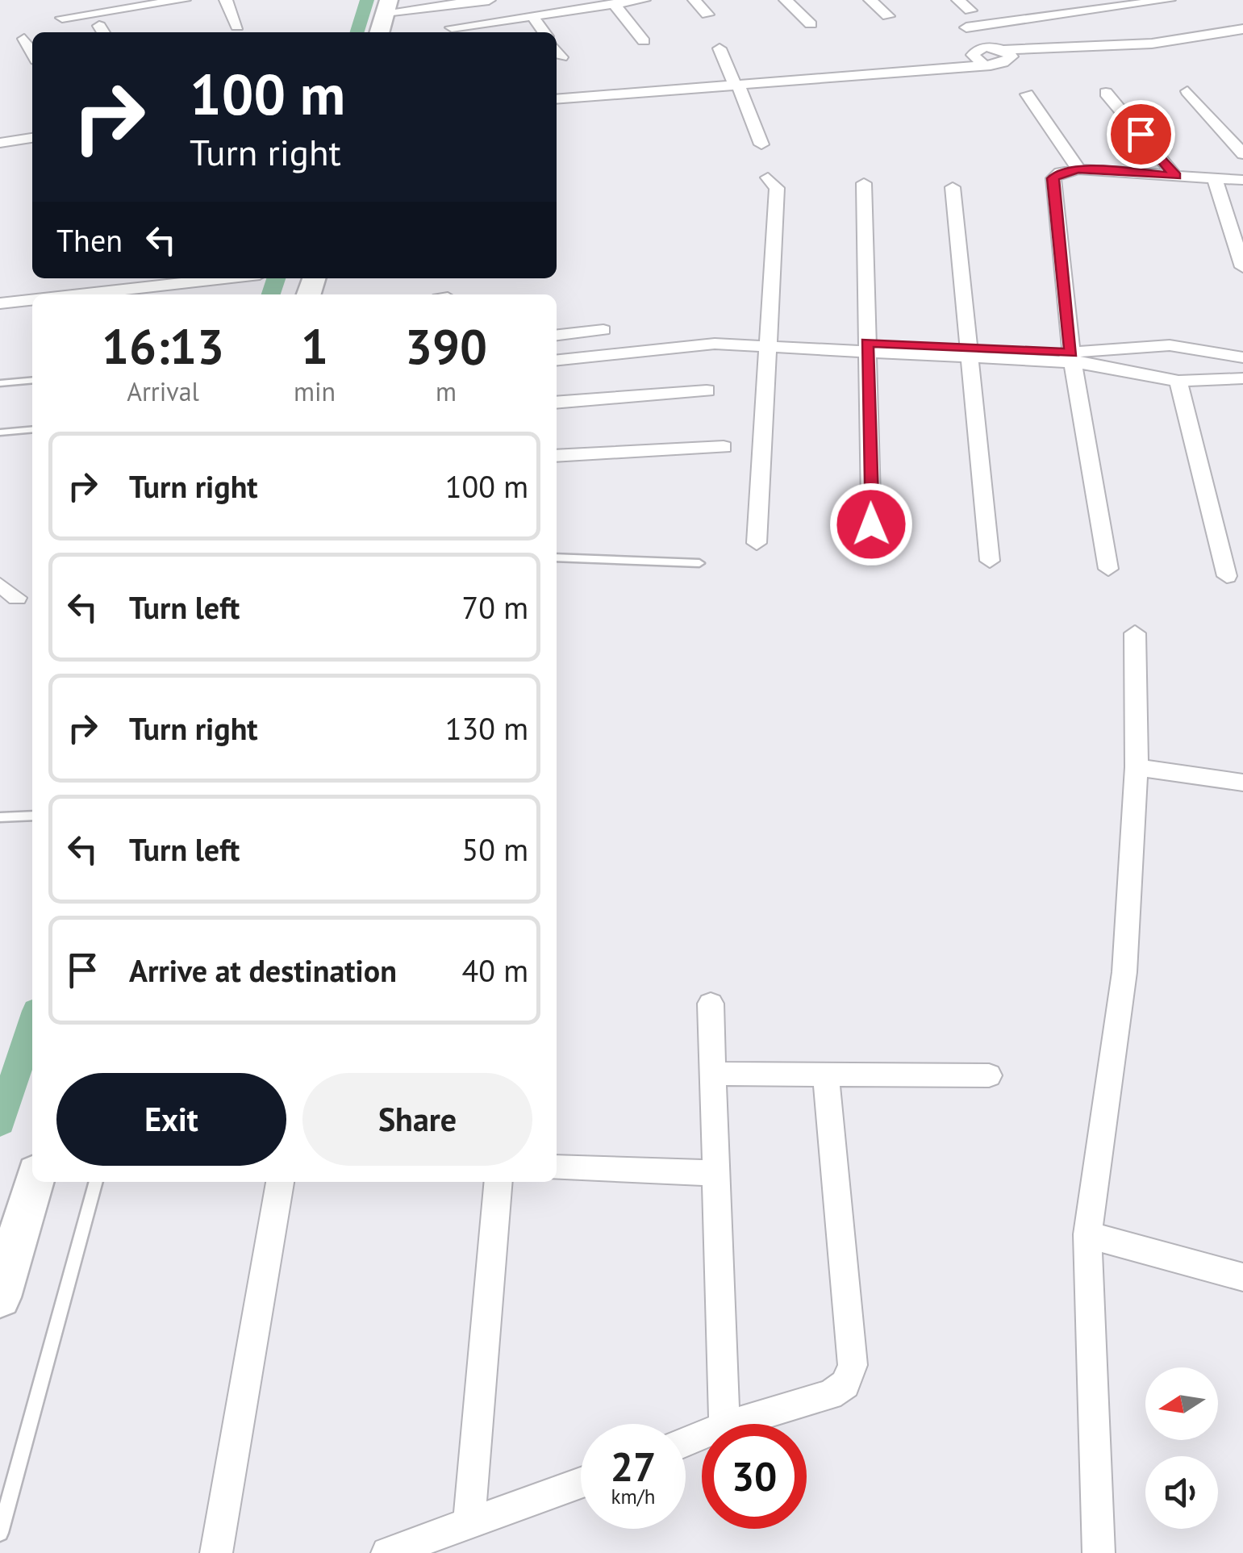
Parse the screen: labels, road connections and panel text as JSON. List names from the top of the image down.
{
  "north": "left",
  "page": {
    "turn": ["100 m", "Turn right"],
    "then": "Then",
    "eta": [
      "16:13",
      "Arrival",
      "1",
      "min",
      "390",
      "m"
    ],
    "list": [
      {
        "name": "Turn right",
        "value": "100 m"
      },
      {
        "name": "Turn left",
        "value": "70 m"
      },
      {
        "name": "Turn right",
        "value": "130 m"
      },
      {
        "name": "Turn left",
        "value": "50 m"
      },
      {
        "name": "Arrive at destination",
        "value": "40 m"
      }
    ],
    "buttons": ["Exit", "Share"],
    "speed": "27 km/h",
    "limit": "30"
  }
}
